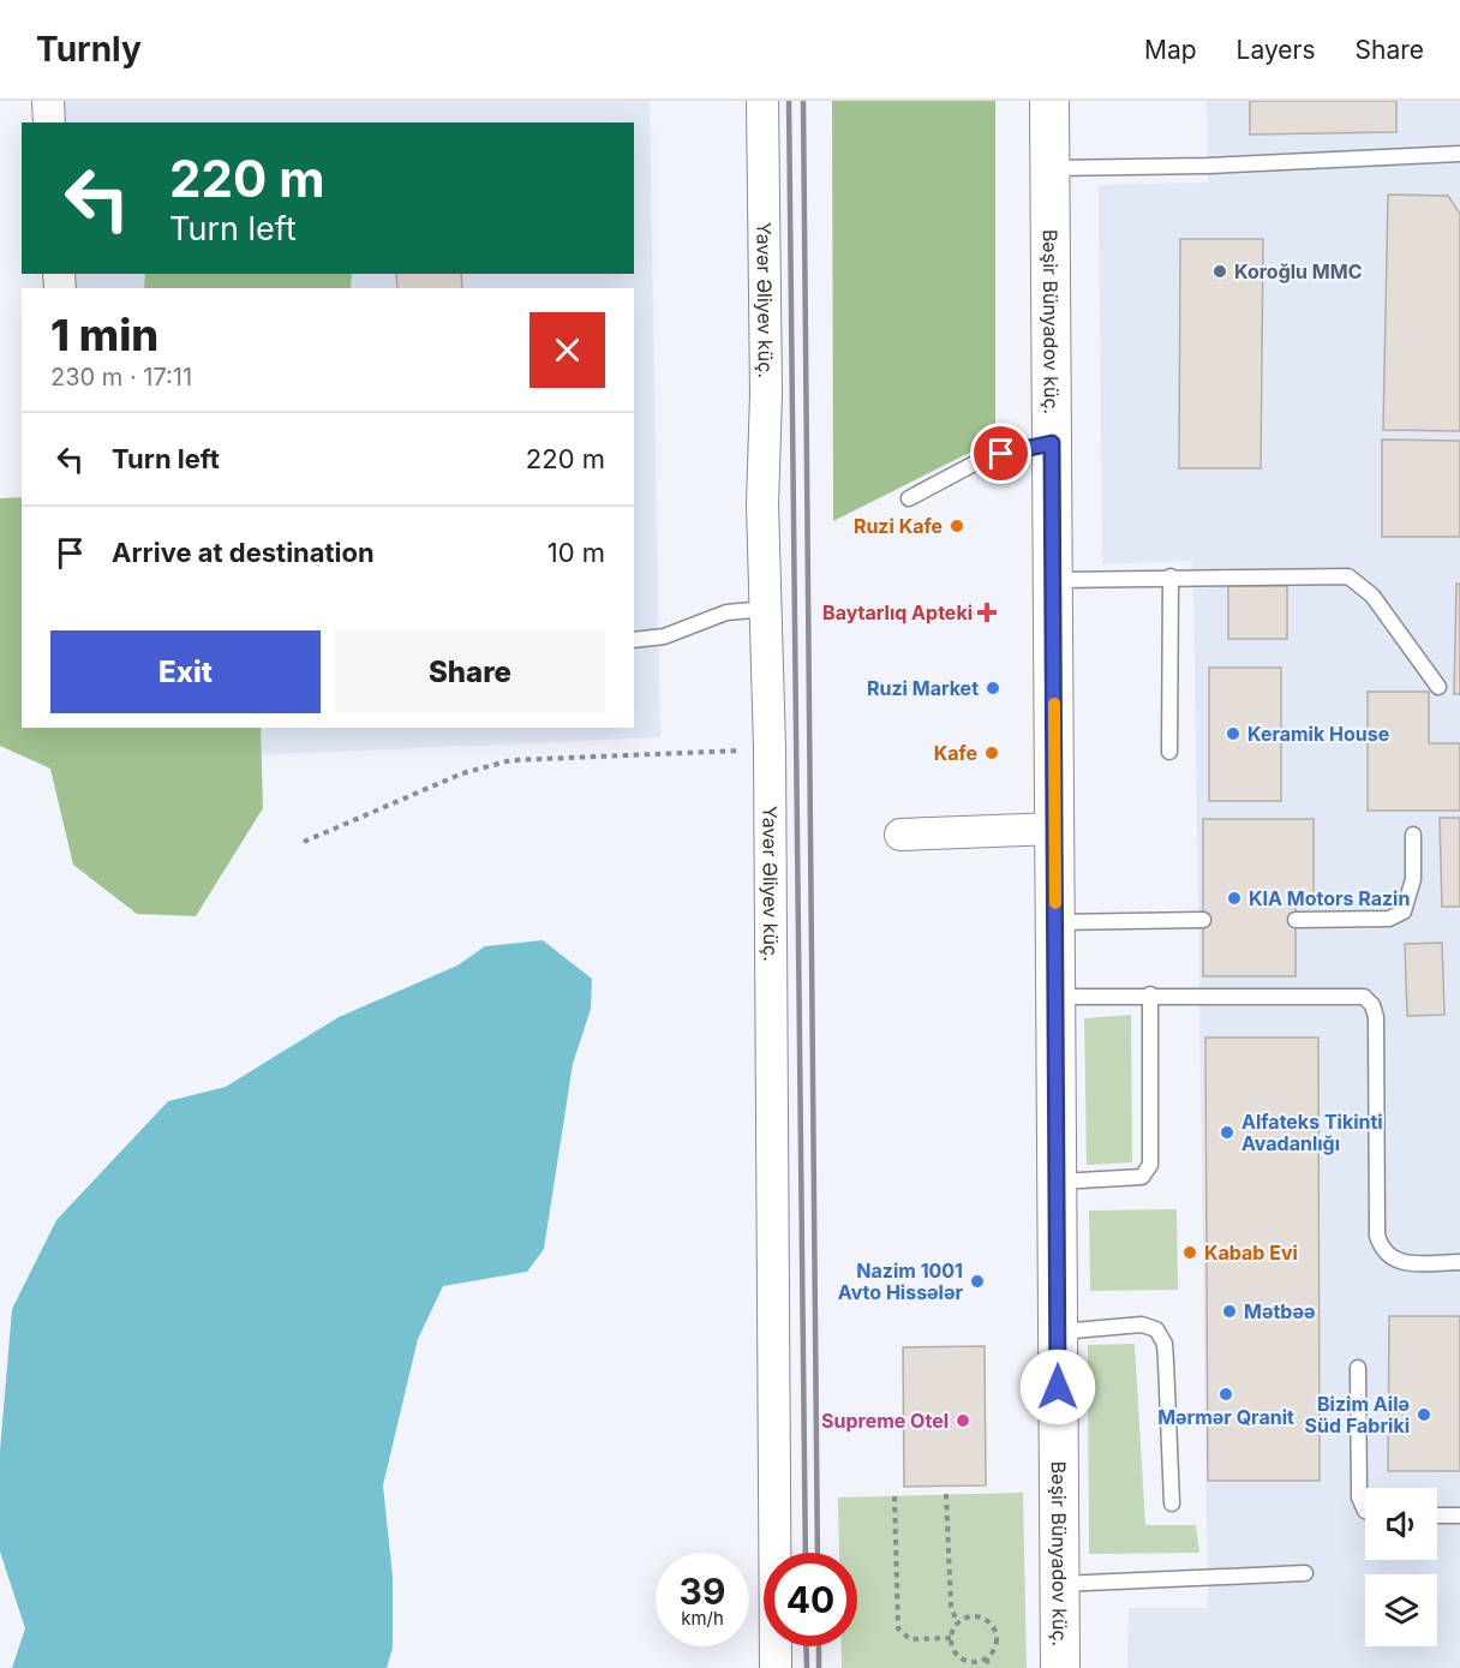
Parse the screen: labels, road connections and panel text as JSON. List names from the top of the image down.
{
  "streets": {
    "street": ["Yavər Əliyev küç.", "Bəşir Bünyadov küç."]
  },
  "places": {
    "other": [
      "Koroğlu MMC",
      "Ruzi Kafe",
      "Ruzi Market",
      "Keramik House",
      "Kafe",
      "KIA Motors Razin",
      "Alfateks Tikinti Avadanlığı",
      "Kabab Evi",
      "Nazim 1001 Avto Hissələr",
      "Mətbəə",
      "Mərmər Qranit",
      "Bizim Ailə Süd Fabriki",
      "Supreme Otel"
    ],
    "health": ["Baytarlıq Apteki"]
  },
  "page": {
    "header": "Turnly",
    "nav": ["Map", "Layers", "Share"],
    "turn": ["220 m", "Turn left"],
    "heading": ["1 min", "230 m · 17:11"],
    "list": [
      {
        "name": "Turn left",
        "value": "220 m"
      },
      {
        "name": "Arrive at destination",
        "value": "10 m"
      }
    ],
    "buttons": ["Exit", "Share"],
    "speed": "39 km/h",
    "limit": "40"
  }
}
